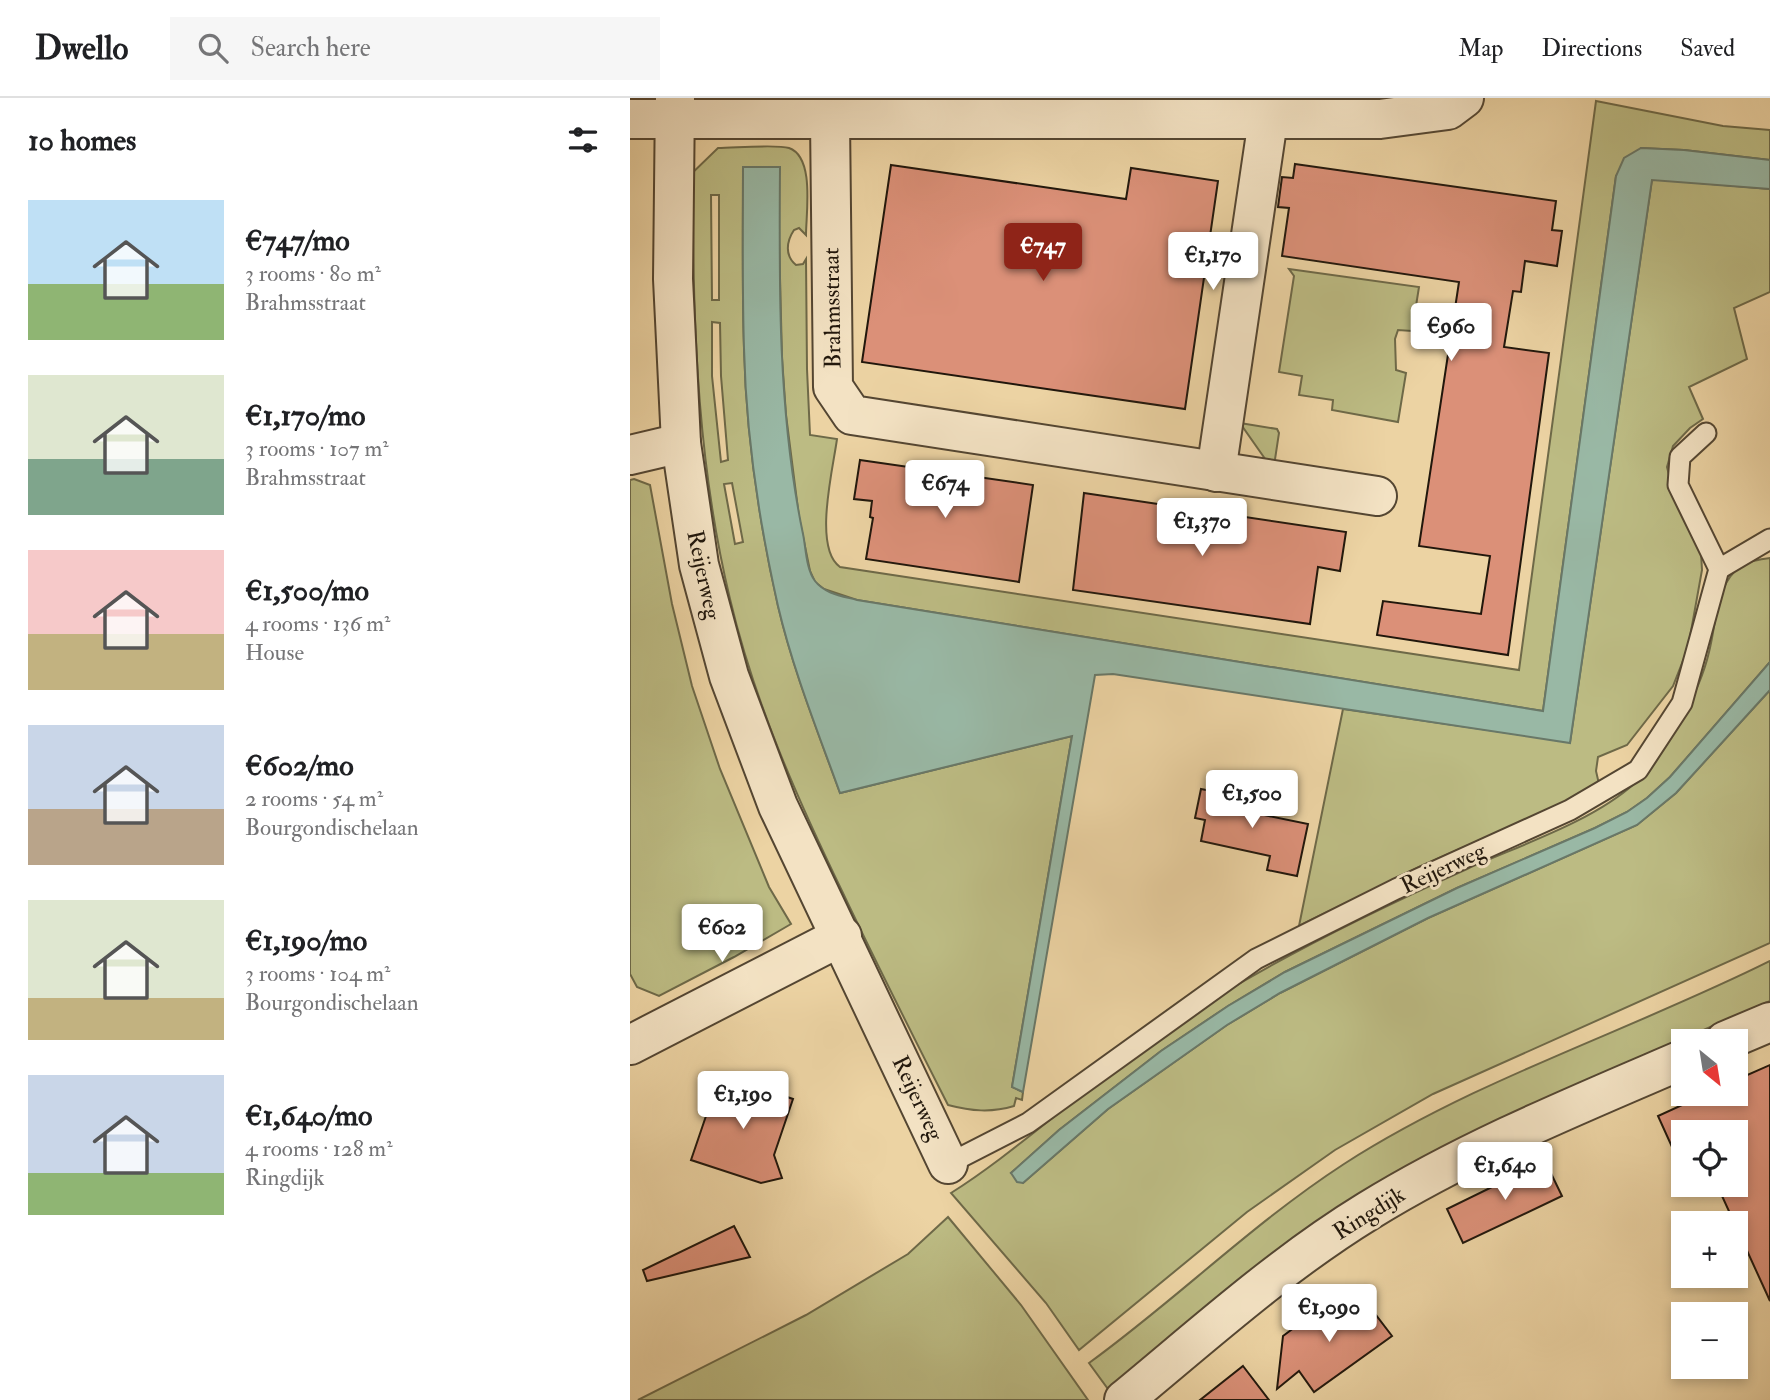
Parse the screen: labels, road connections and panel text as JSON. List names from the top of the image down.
{
  "streets": {
    "street": ["Brahmsstraat", "Reijerweg", "Ringdijk"]
  },
  "north": "bottom right",
  "page": {
    "header": "Dwello",
    "search": "Search here",
    "nav": ["Map", "Directions", "Saved"],
    "heading": "10 homes",
    "list": [
      {
        "name": "€747/mo",
        "note": "3 rooms · 80 m² · Brahmsstraat"
      },
      {
        "name": "€1,170/mo",
        "note": "3 rooms · 107 m² · Brahmsstraat"
      },
      {
        "name": "€1,500/mo",
        "note": "4 rooms · 136 m² · House"
      },
      {
        "name": "€602/mo",
        "note": "2 rooms · 54 m² · Bourgondischelaan"
      },
      {
        "name": "€1,190/mo",
        "note": "3 rooms · 104 m² · Bourgondischelaan"
      },
      {
        "name": "€1,640/mo",
        "note": "4 rooms · 128 m² · Ringdijk"
      }
    ],
    "price": [
      "€747",
      "€1,170",
      "€960",
      "€674",
      "€1,370",
      "€1,500",
      "€602",
      "€1,190",
      "€1,640",
      "€1,090"
    ],
    "map_buttons": ["+", "−"]
  }
}
